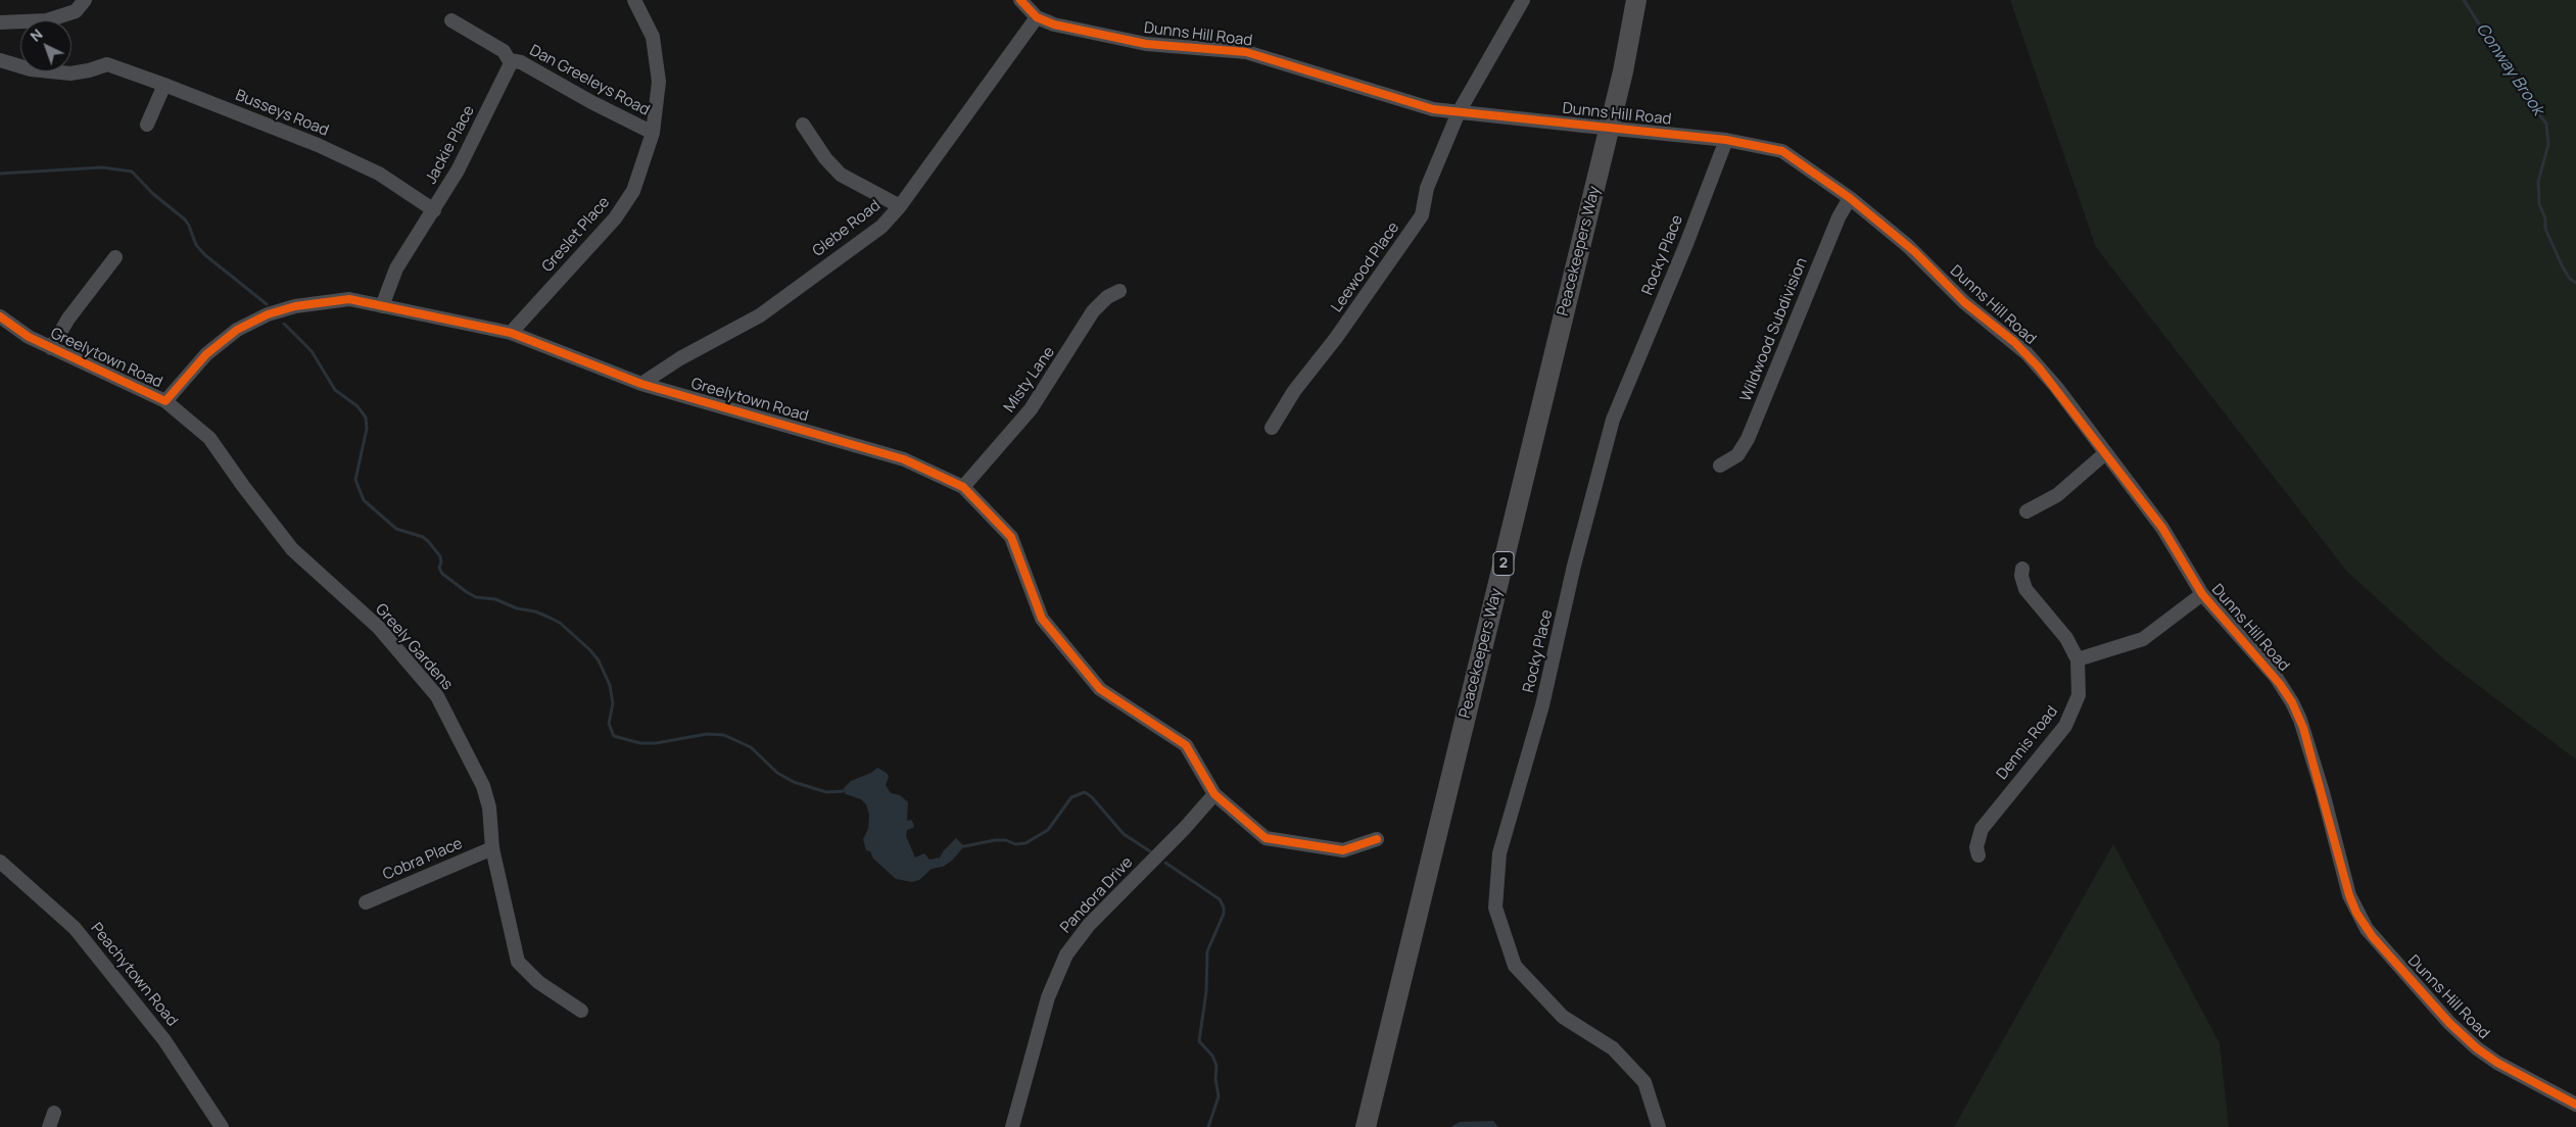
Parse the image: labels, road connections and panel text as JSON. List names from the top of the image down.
{
  "streets": {
    "highway": ["Peacekeepers Way", "2"],
    "street": [
      "Dunns Hill Road",
      "Dan Greeleys Road",
      "Busseys Road",
      "Jackie Place",
      "Glebe Road",
      "Greslet Place",
      "Rocky Place",
      "Leewood Place",
      "Wildwood Subdivision",
      "Greelytown Road",
      "Misty Lane",
      "Greely Gardens",
      "Dennis Road",
      "Cobra Place",
      "Pandora Drive",
      "Peachytown Road"
    ]
  },
  "crossings": [
    ["Dunns Hill Road", "Glebe Road"],
    ["Dunns Hill Road", "Rocky Place"],
    ["Dunns Hill Road", "Leewood Place"],
    ["Dunns Hill Road", "Wildwood Subdivision"],
    ["Dan Greeleys Road", "Jackie Place"],
    ["Dan Greeleys Road", "Greslet Place"],
    ["Busseys Road", "Jackie Place"],
    ["Jackie Place", "Greelytown Road"],
    ["Glebe Road", "Greelytown Road"],
    ["Greslet Place", "Greelytown Road"],
    ["Greelytown Road", "Misty Lane"],
    ["Greelytown Road", "Greely Gardens"],
    ["Greelytown Road", "Pandora Drive"],
    ["Greely Gardens", "Cobra Place"]
  ],
  "water": ["Conway Brook"],
  "north": "top left"
}
